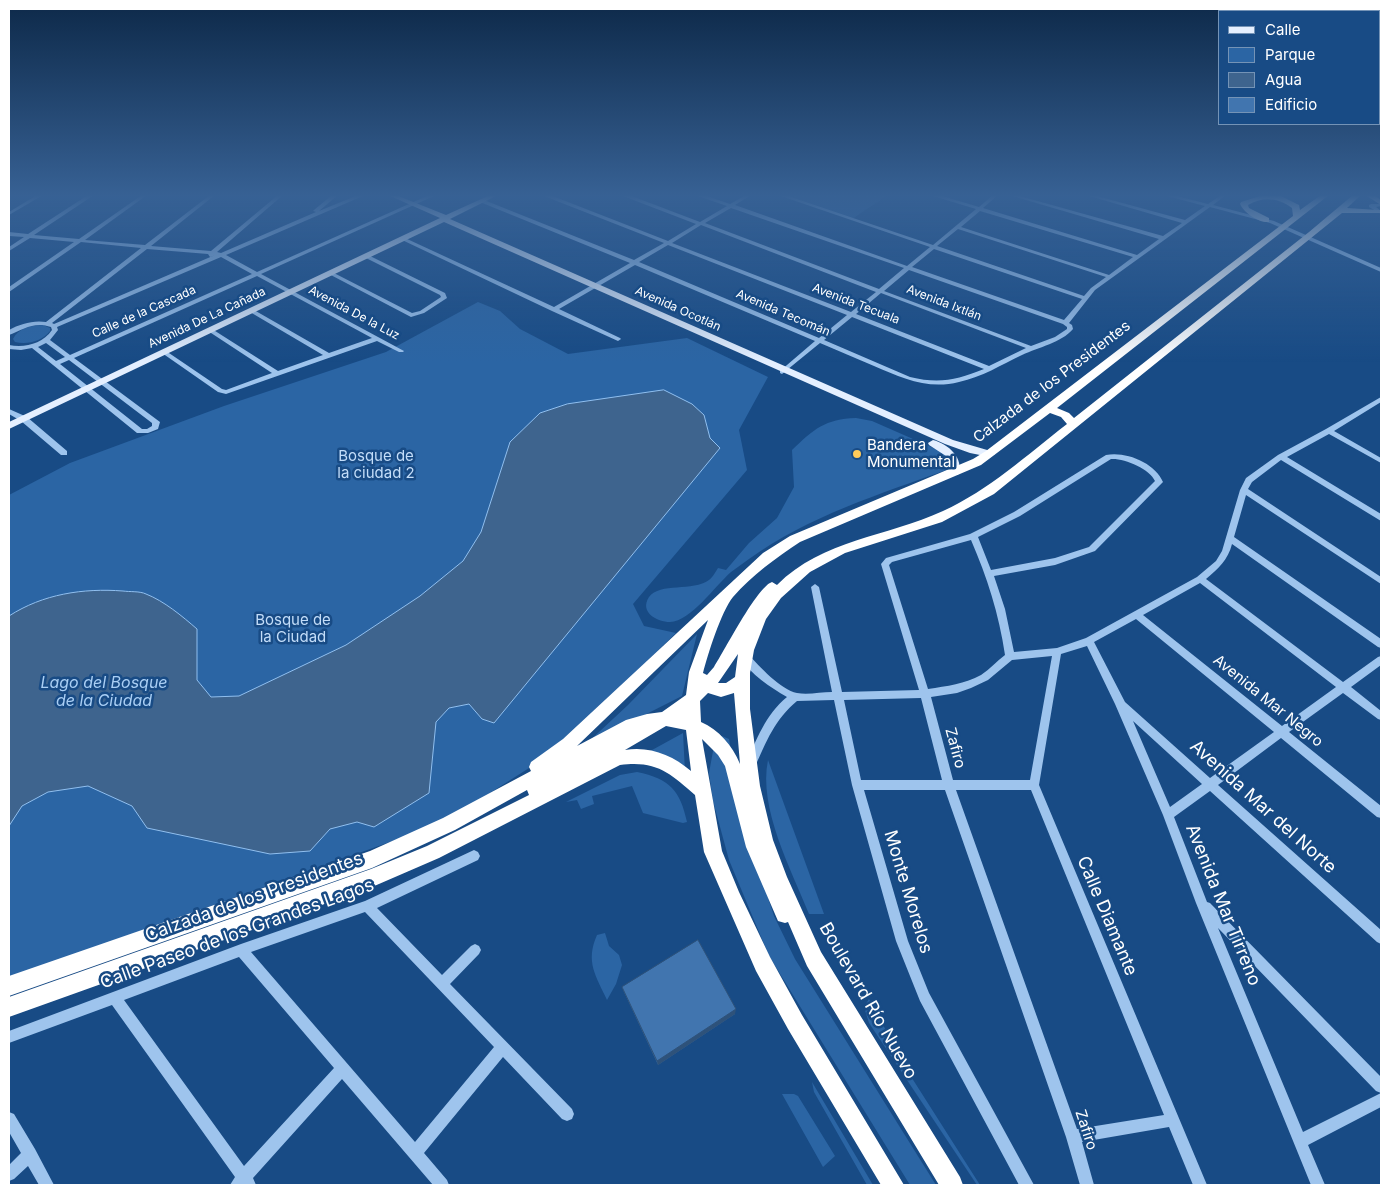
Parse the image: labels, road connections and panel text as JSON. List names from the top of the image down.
{
  "streets": {
    "highway": ["Calzada de los Presidentes", "Boulevard Río Nuevo"],
    "main road": ["Avenida Ocotlán", "Avenida De La Cañada"],
    "street": [
      "Avenida Ixtlán",
      "Avenida Tecuala",
      "Calle de la Cascada",
      "Avenida De la Luz",
      "Avenida Tecomán",
      "Avenida Mar Negro",
      "Zafiro",
      "Avenida Mar del Norte",
      "Monte Morelos",
      "Avenida Mar Tirreno",
      "Calle Diamante",
      "Calle Paseo de los Grandes Lagos"
    ]
  },
  "crossings": [
    ["Avenida Ixtlán", "Avenida Tecomán"],
    ["Avenida Tecuala", "Avenida Tecomán"],
    ["Avenida Ocotlán", "Calzada de los Presidentes"],
    ["Calle de la Cascada", "Avenida De la Luz"],
    ["Avenida De la Luz", "Avenida De La Cañada"],
    ["Avenida Mar del Norte", "Avenida Mar Tirreno"]
  ],
  "water": ["Lago del Bosque de la Ciudad"],
  "parks": ["Bosque de la ciudad 2", "Bosque de la Ciudad"],
  "places": ["Bandera Monumental"],
  "legend": [
    "Calle",
    "Parque",
    "Agua",
    "Edificio"
  ]
}
